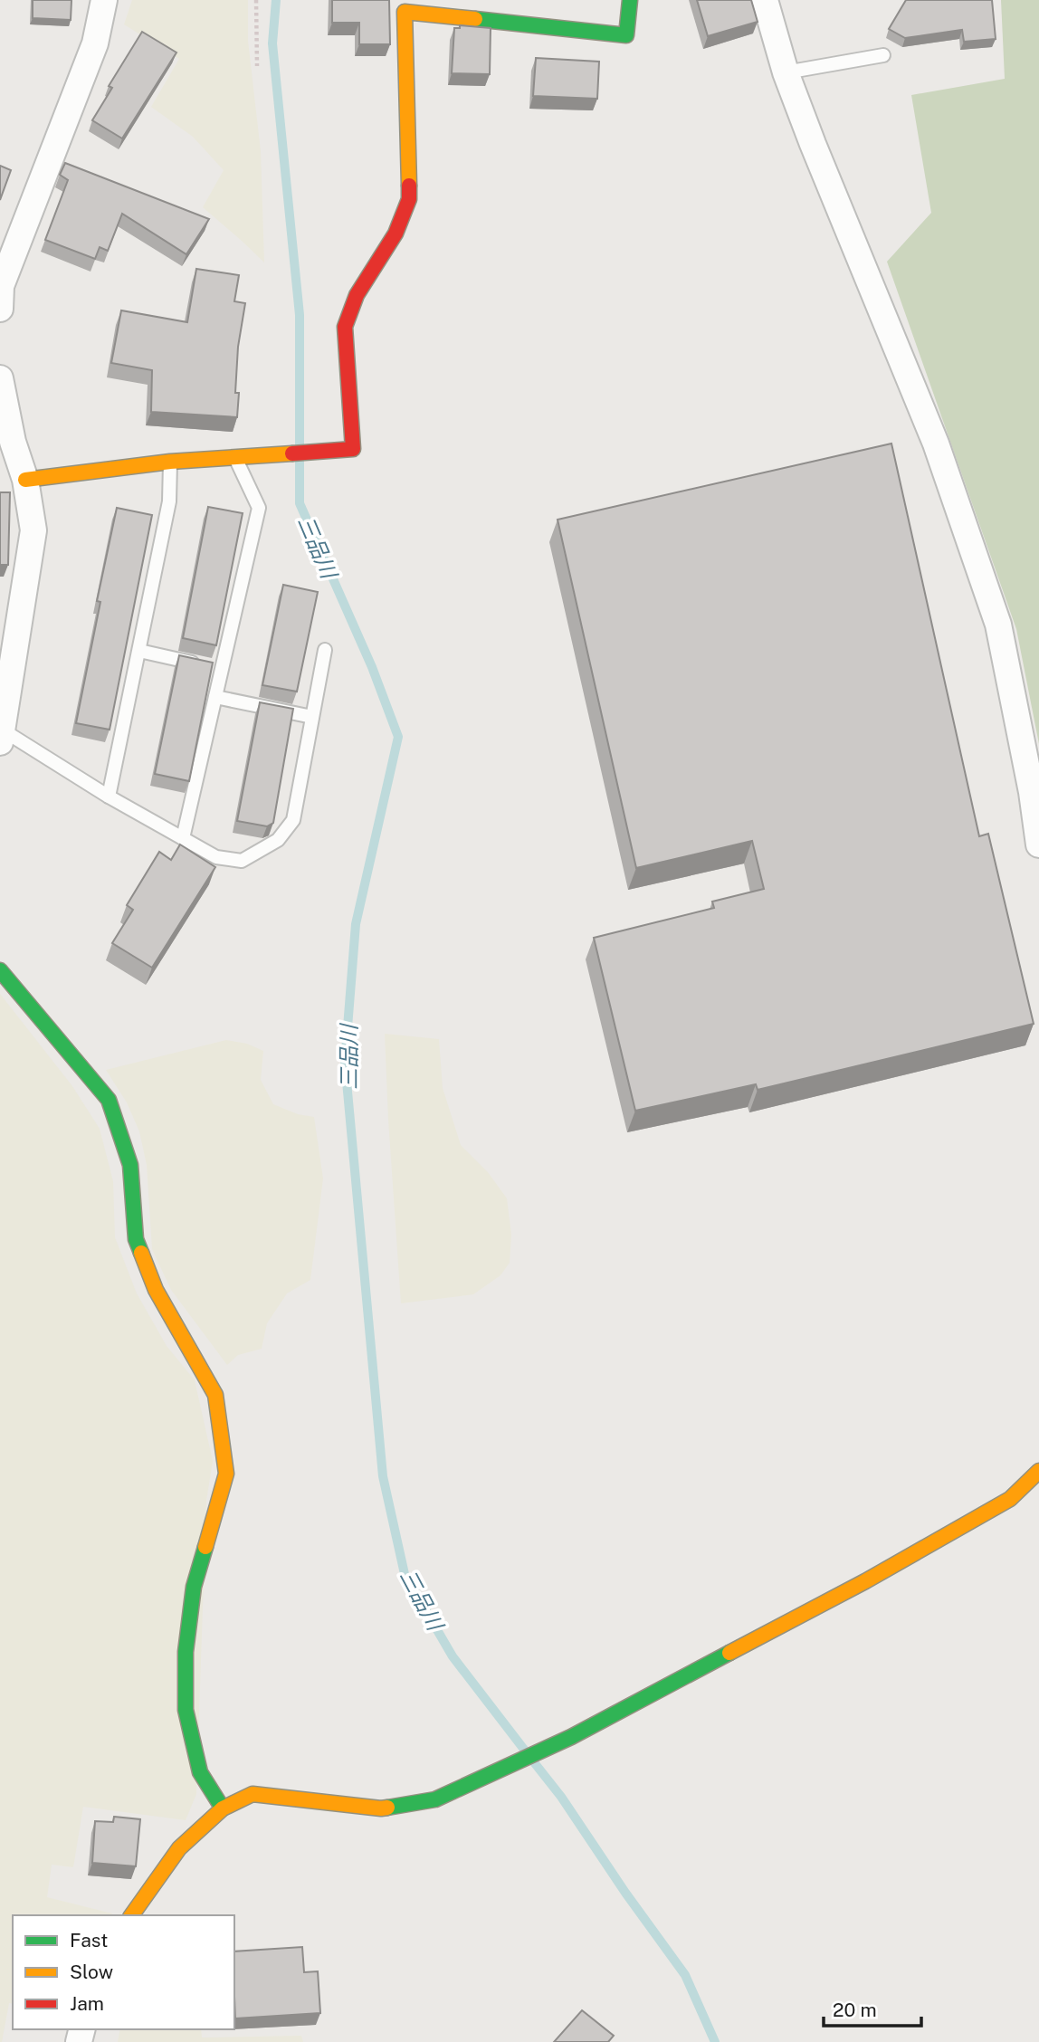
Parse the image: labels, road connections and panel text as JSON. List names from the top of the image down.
{
  "water": ["三品川"],
  "legend": ["Fast", "Slow", "Jam"],
  "scale_bar": "20 m"
}
